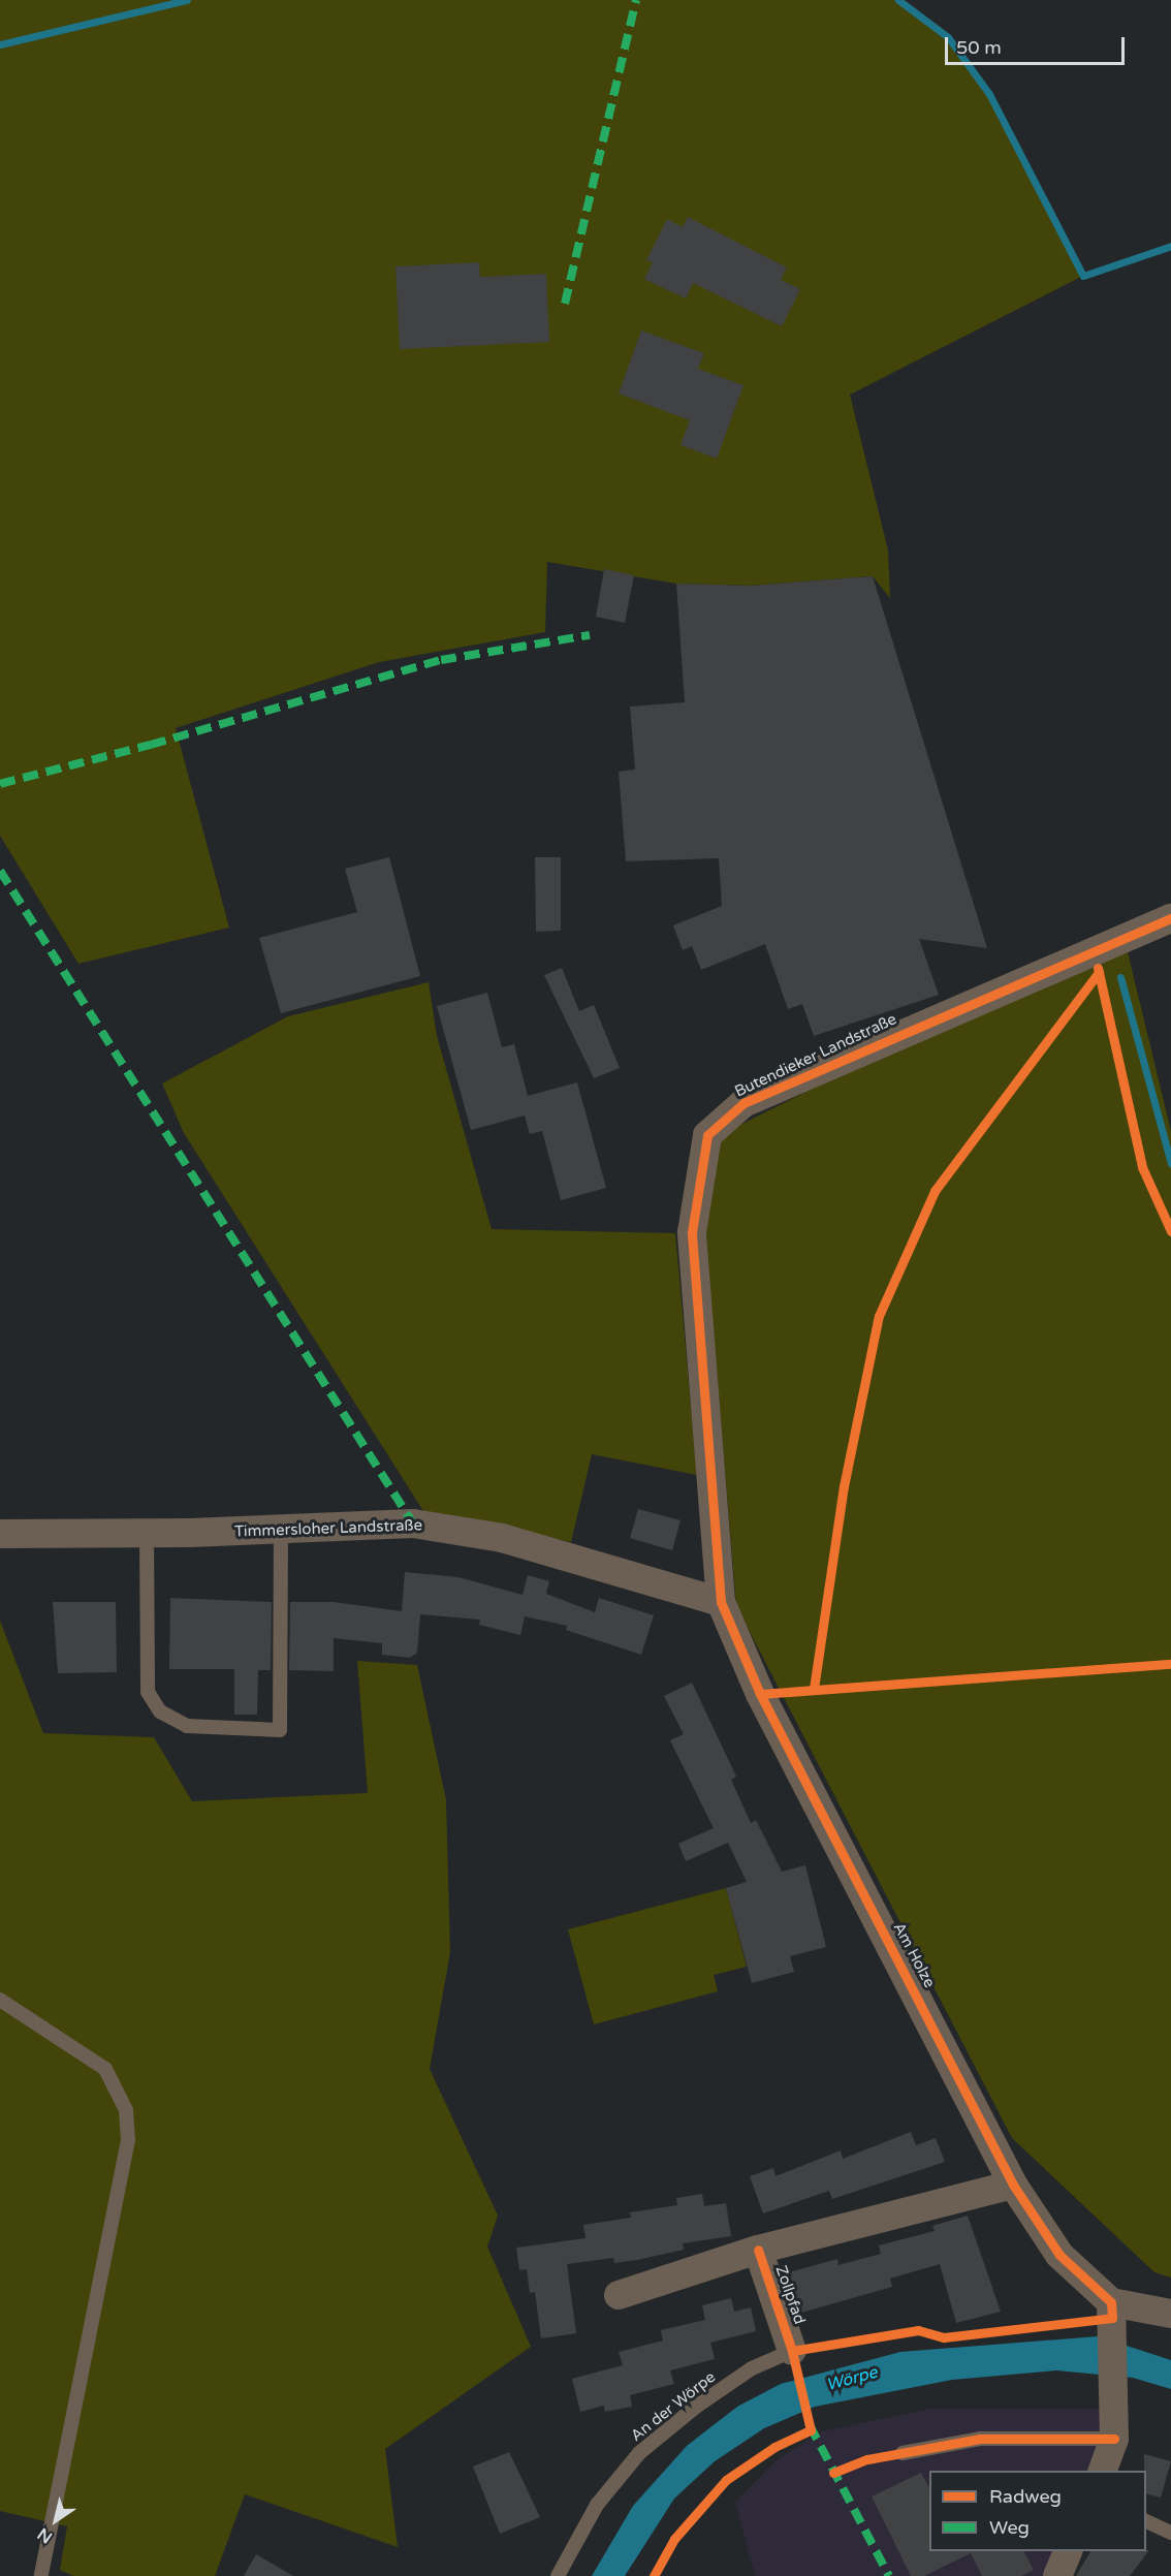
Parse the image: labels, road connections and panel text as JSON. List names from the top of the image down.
{
  "streets": {
    "street": [
      "Butendieker Landstraße",
      "Timmersloher Landstraße",
      "Am Holze",
      "Zollpfad"
    ],
    "lane": ["An der Wörpe"]
  },
  "crossings": [
    ["Butendieker Landstraße", "Timmersloher Landstraße"],
    ["Butendieker Landstraße", "Am Holze"],
    ["Timmersloher Landstraße", "Am Holze"],
    ["Am Holze", "Zollpfad"],
    ["Zollpfad", "An der Wörpe"]
  ],
  "water": ["Wörpe"],
  "legend": ["Radweg", "Weg"],
  "scale_bar": "50 m",
  "north": "bottom left"
}
